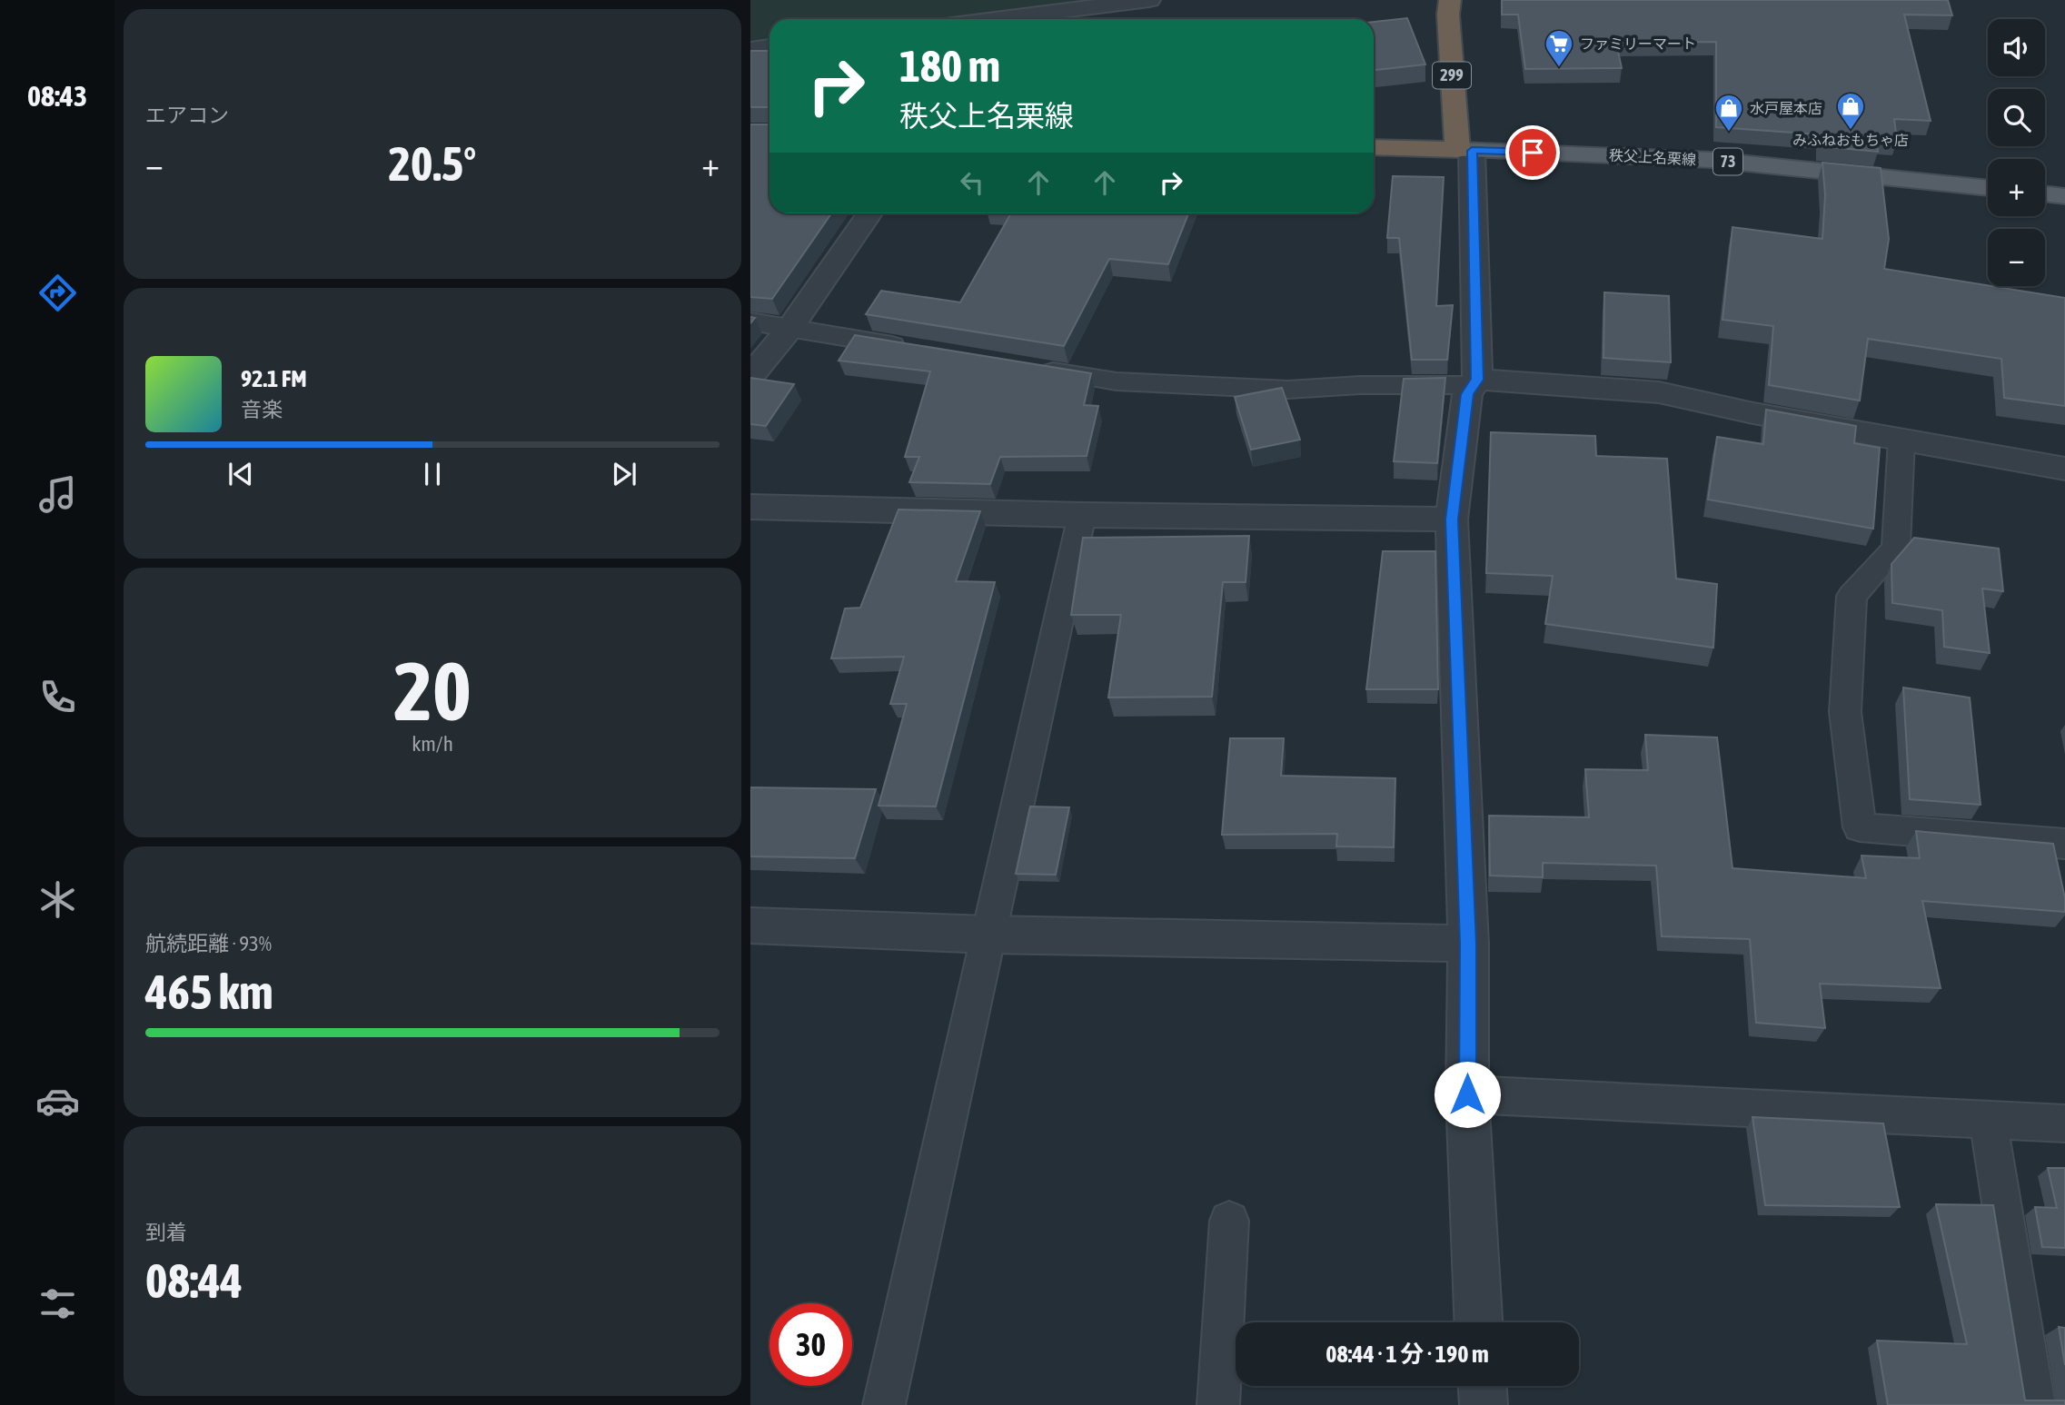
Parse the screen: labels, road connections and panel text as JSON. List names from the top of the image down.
{
  "streets": {
    "highway": ["299"],
    "main road": ["秩父上名栗線", "73"]
  },
  "crossings": [
    ["299", "秩父上名栗線"]
  ],
  "places": {
    "supermarket": ["ファミリーマート"],
    "shop": ["みふねおもちゃ店", "水戸屋本店"]
  },
  "page": {
    "tabs": "08:43",
    "tile": [
      "エアコン",
      ["20", "km/h"],
      ["航続距離 · 93%", "465 km"],
      ["到着", "08:44"]
    ],
    "map_buttons": ["+", "−"],
    "turn": ["180 m", "秩父上名栗線"],
    "heat": ["−", "20.5°", "+"],
    "song": ["92.1 FM", "音楽"],
    "limit": "30",
    "trip": "08:44 · 1 分 · 190 m"
  }
}
